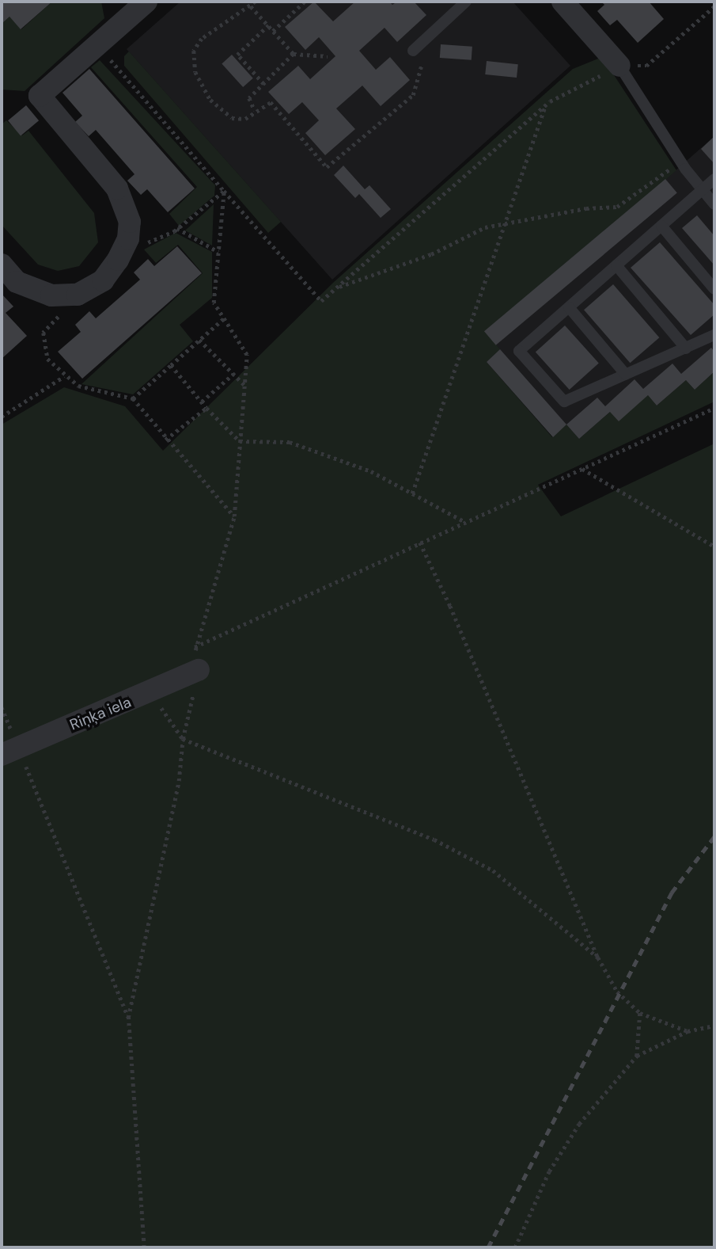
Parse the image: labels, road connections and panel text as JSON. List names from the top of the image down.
{
  "streets": {
    "street": ["Riņķa iela"]
  }
}
